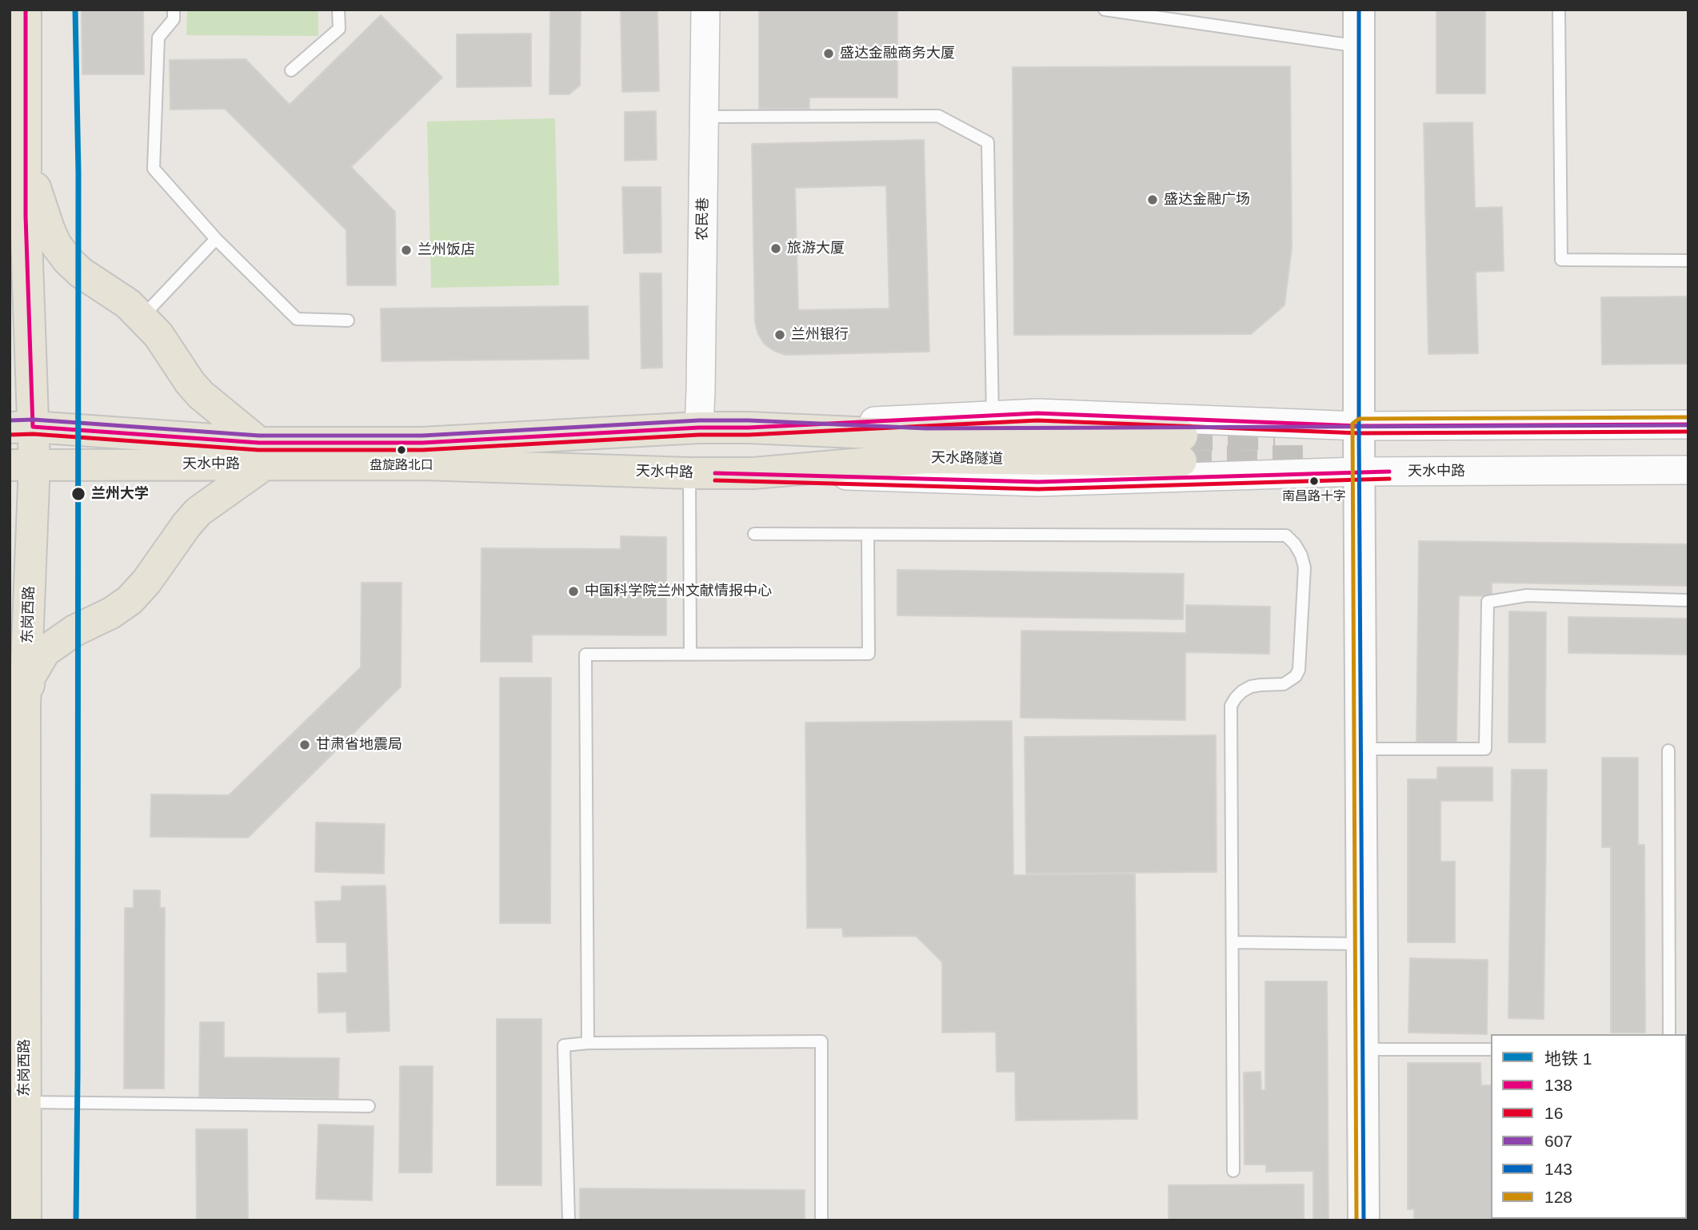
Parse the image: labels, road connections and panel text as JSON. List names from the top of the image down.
{
  "streets": {
    "main road": ["天水路隧道", "天水中路", "东岗西路"],
    "street": ["农民巷"]
  },
  "crossings": [
    ["农民巷", "天水中路"],
    ["天水路隧道", "天水中路"],
    ["天水中路", "东岗西路"]
  ],
  "places": [
    "盛达金融商务大厦",
    "盛达金融广场",
    "旅游大厦",
    "兰州饭店",
    "兰州银行",
    "盘旋路北口",
    "南昌路十字",
    "兰州大学",
    "中国科学院兰州文献情报中心",
    "甘肃省地震局"
  ],
  "lines": [
    "metro line 1",
    "transit line 138",
    "transit line 143",
    "transit line 128",
    "transit line 607",
    "transit line 16"
  ],
  "legend": [
    "地铁 1",
    "138",
    "16",
    "607",
    "143",
    "128"
  ]
}
